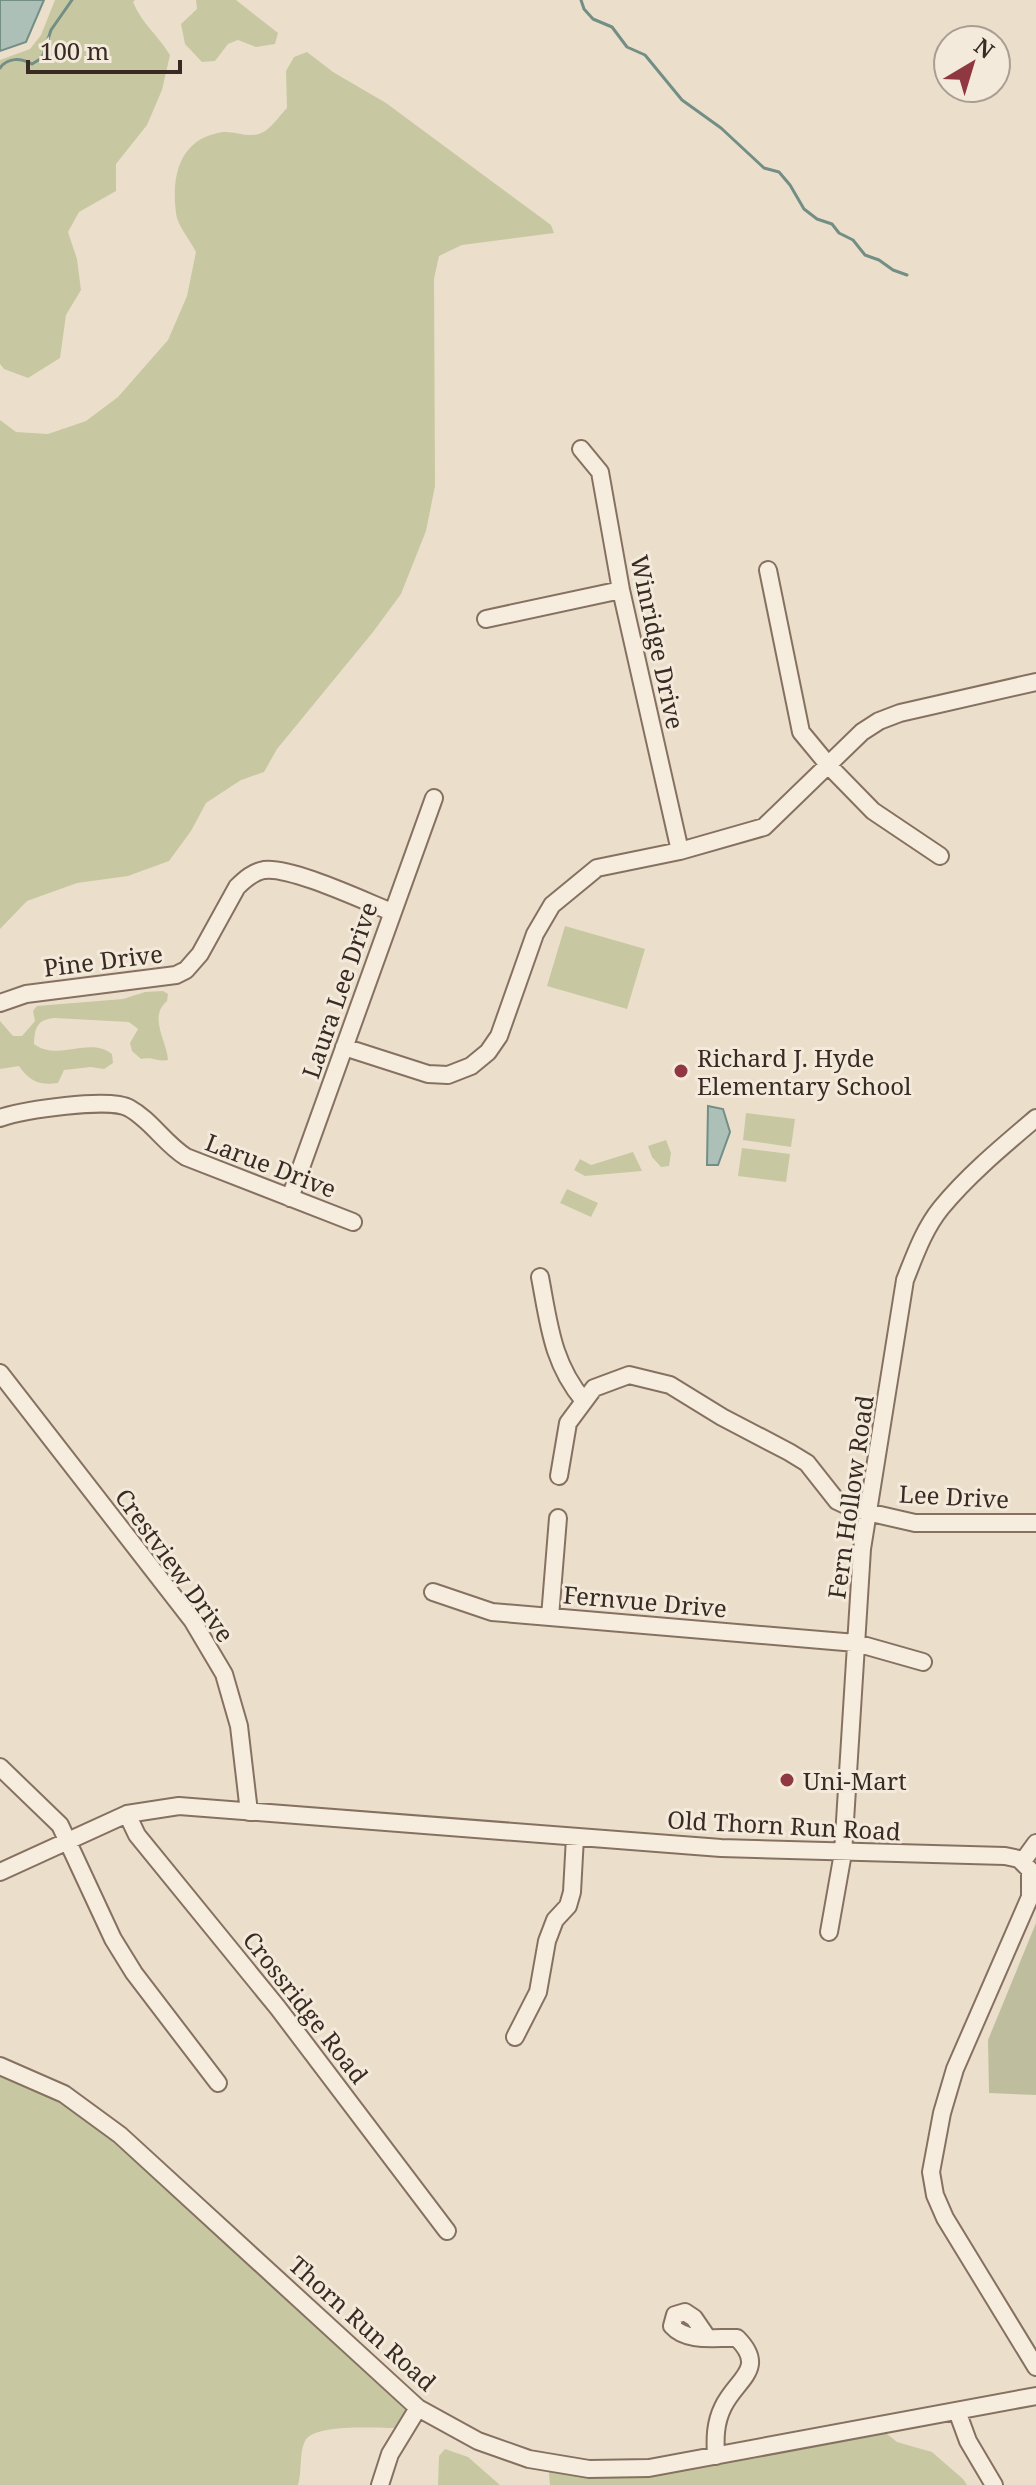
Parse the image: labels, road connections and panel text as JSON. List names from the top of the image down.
{
  "streets": {
    "street": [
      "Winridge Drive",
      "Pine Drive",
      "Laura Lee Drive",
      "Larue Drive",
      "Lee Drive",
      "Fern Hollow Road",
      "Crestview Drive",
      "Fernvue Drive",
      "Old Thorn Run Road",
      "Crossridge Road",
      "Thorn Run Road"
    ]
  },
  "crossings": [
    ["Pine Drive", "Laura Lee Drive"],
    ["Laura Lee Drive", "Larue Drive"],
    ["Lee Drive", "Fern Hollow Road"],
    ["Fern Hollow Road", "Fernvue Drive"],
    ["Fern Hollow Road", "Old Thorn Run Road"],
    ["Crestview Drive", "Old Thorn Run Road"],
    ["Old Thorn Run Road", "Crossridge Road"]
  ],
  "places": ["Richard J. Hyde Elementary School", "Uni-Mart"],
  "scale_bar": "100 m",
  "north": "top right"
}
